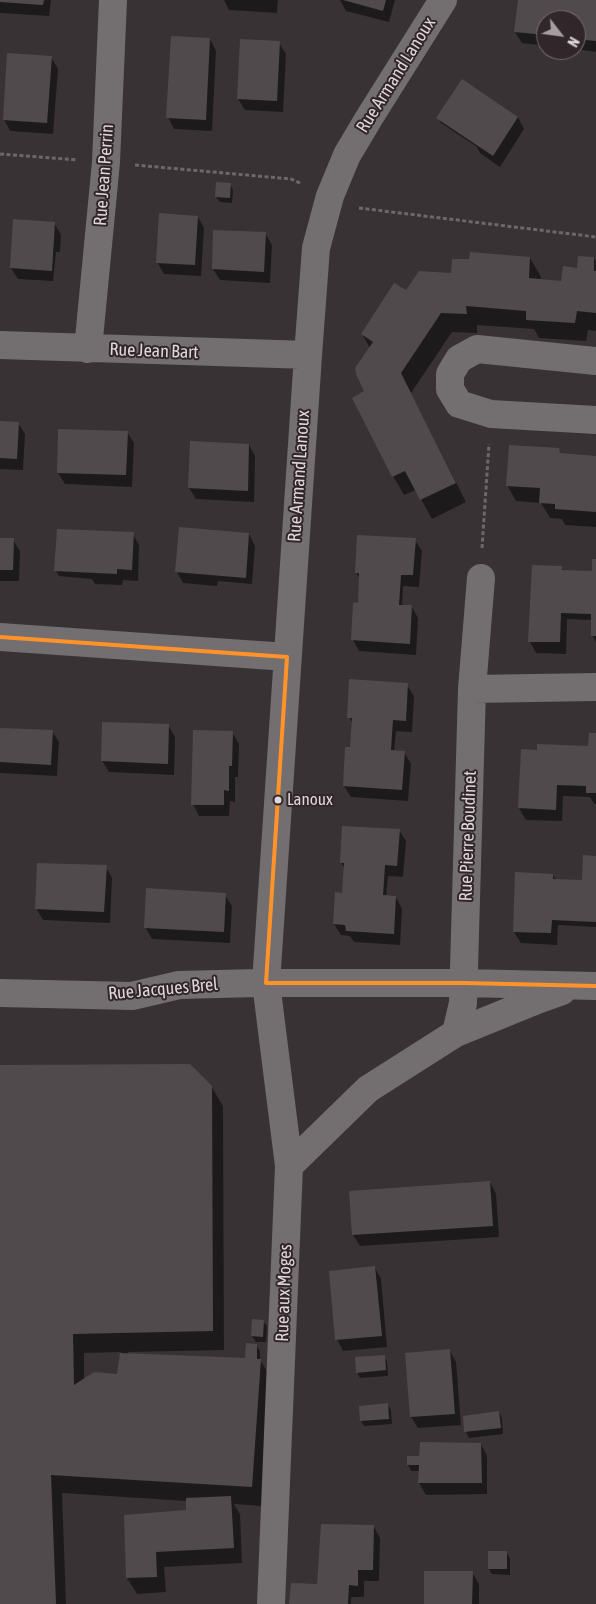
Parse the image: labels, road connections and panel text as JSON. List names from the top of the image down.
{
  "streets": {
    "street": [
      "Rue Armand Lanoux",
      "Rue Jean Perrin",
      "Rue Jean Bart",
      "Rue Pierre Boudinet",
      "Rue Jacques Brel",
      "Rue aux Moges"
    ]
  },
  "crossings": [
    ["Rue Armand Lanoux", "Rue Jean Bart"],
    ["Rue Armand Lanoux", "Rue Jacques Brel"],
    ["Rue Armand Lanoux", "Rue aux Moges"],
    ["Rue Jean Perrin", "Rue Jean Bart"],
    ["Rue Pierre Boudinet", "Rue Jacques Brel"],
    ["Rue Jacques Brel", "Rue aux Moges"]
  ],
  "places": ["Lanoux"],
  "north": "bottom right"
}
